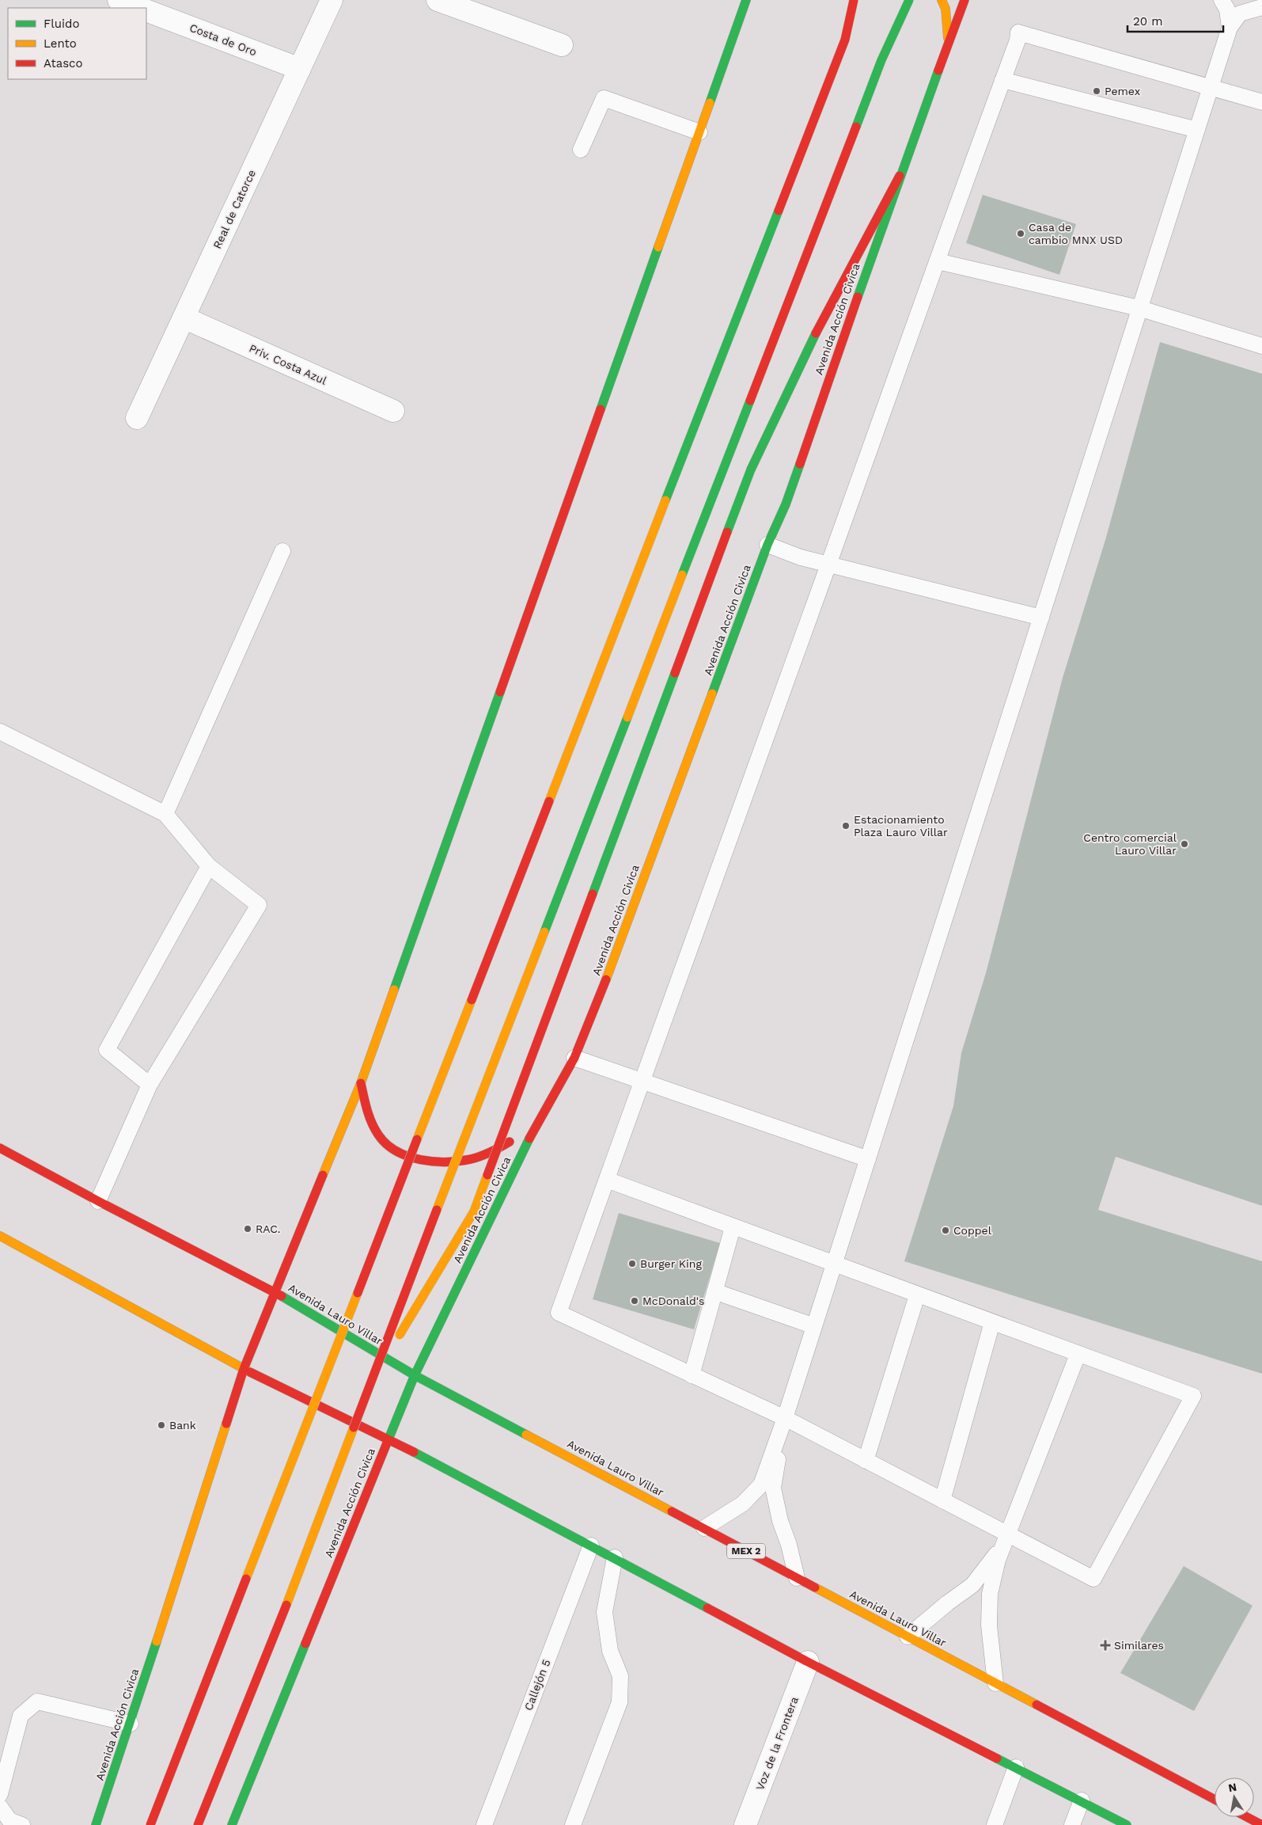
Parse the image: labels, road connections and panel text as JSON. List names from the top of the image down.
{
  "streets": {
    "main road": ["Avenida Acción Civica", "Avenida Lauro Villar", "MEX 2"],
    "street": [
      "Costa de Oro",
      "Real de Catorce",
      "Priv. Costa Azul",
      "Voz de la Frontera"
    ],
    "lane": ["Callejón 5"]
  },
  "crossings": [
    ["Costa de Oro", "Real de Catorce"],
    ["Real de Catorce", "Priv. Costa Azul"],
    ["Avenida Acción Civica", "Avenida Lauro Villar"]
  ],
  "places": {
    "other": [
      "Pemex",
      "Casa de cambio MNX USD",
      "Estacionamiento Plaza Lauro Villar",
      "Centro comercial Lauro Villar",
      "RAC.",
      "Coppel",
      "Burger King",
      "McDonald's",
      "Bank"
    ],
    "health": ["Similares"]
  },
  "legend": ["Fluido", "Lento", "Atasco"],
  "scale_bar": "20 m",
  "north": "top"
}
